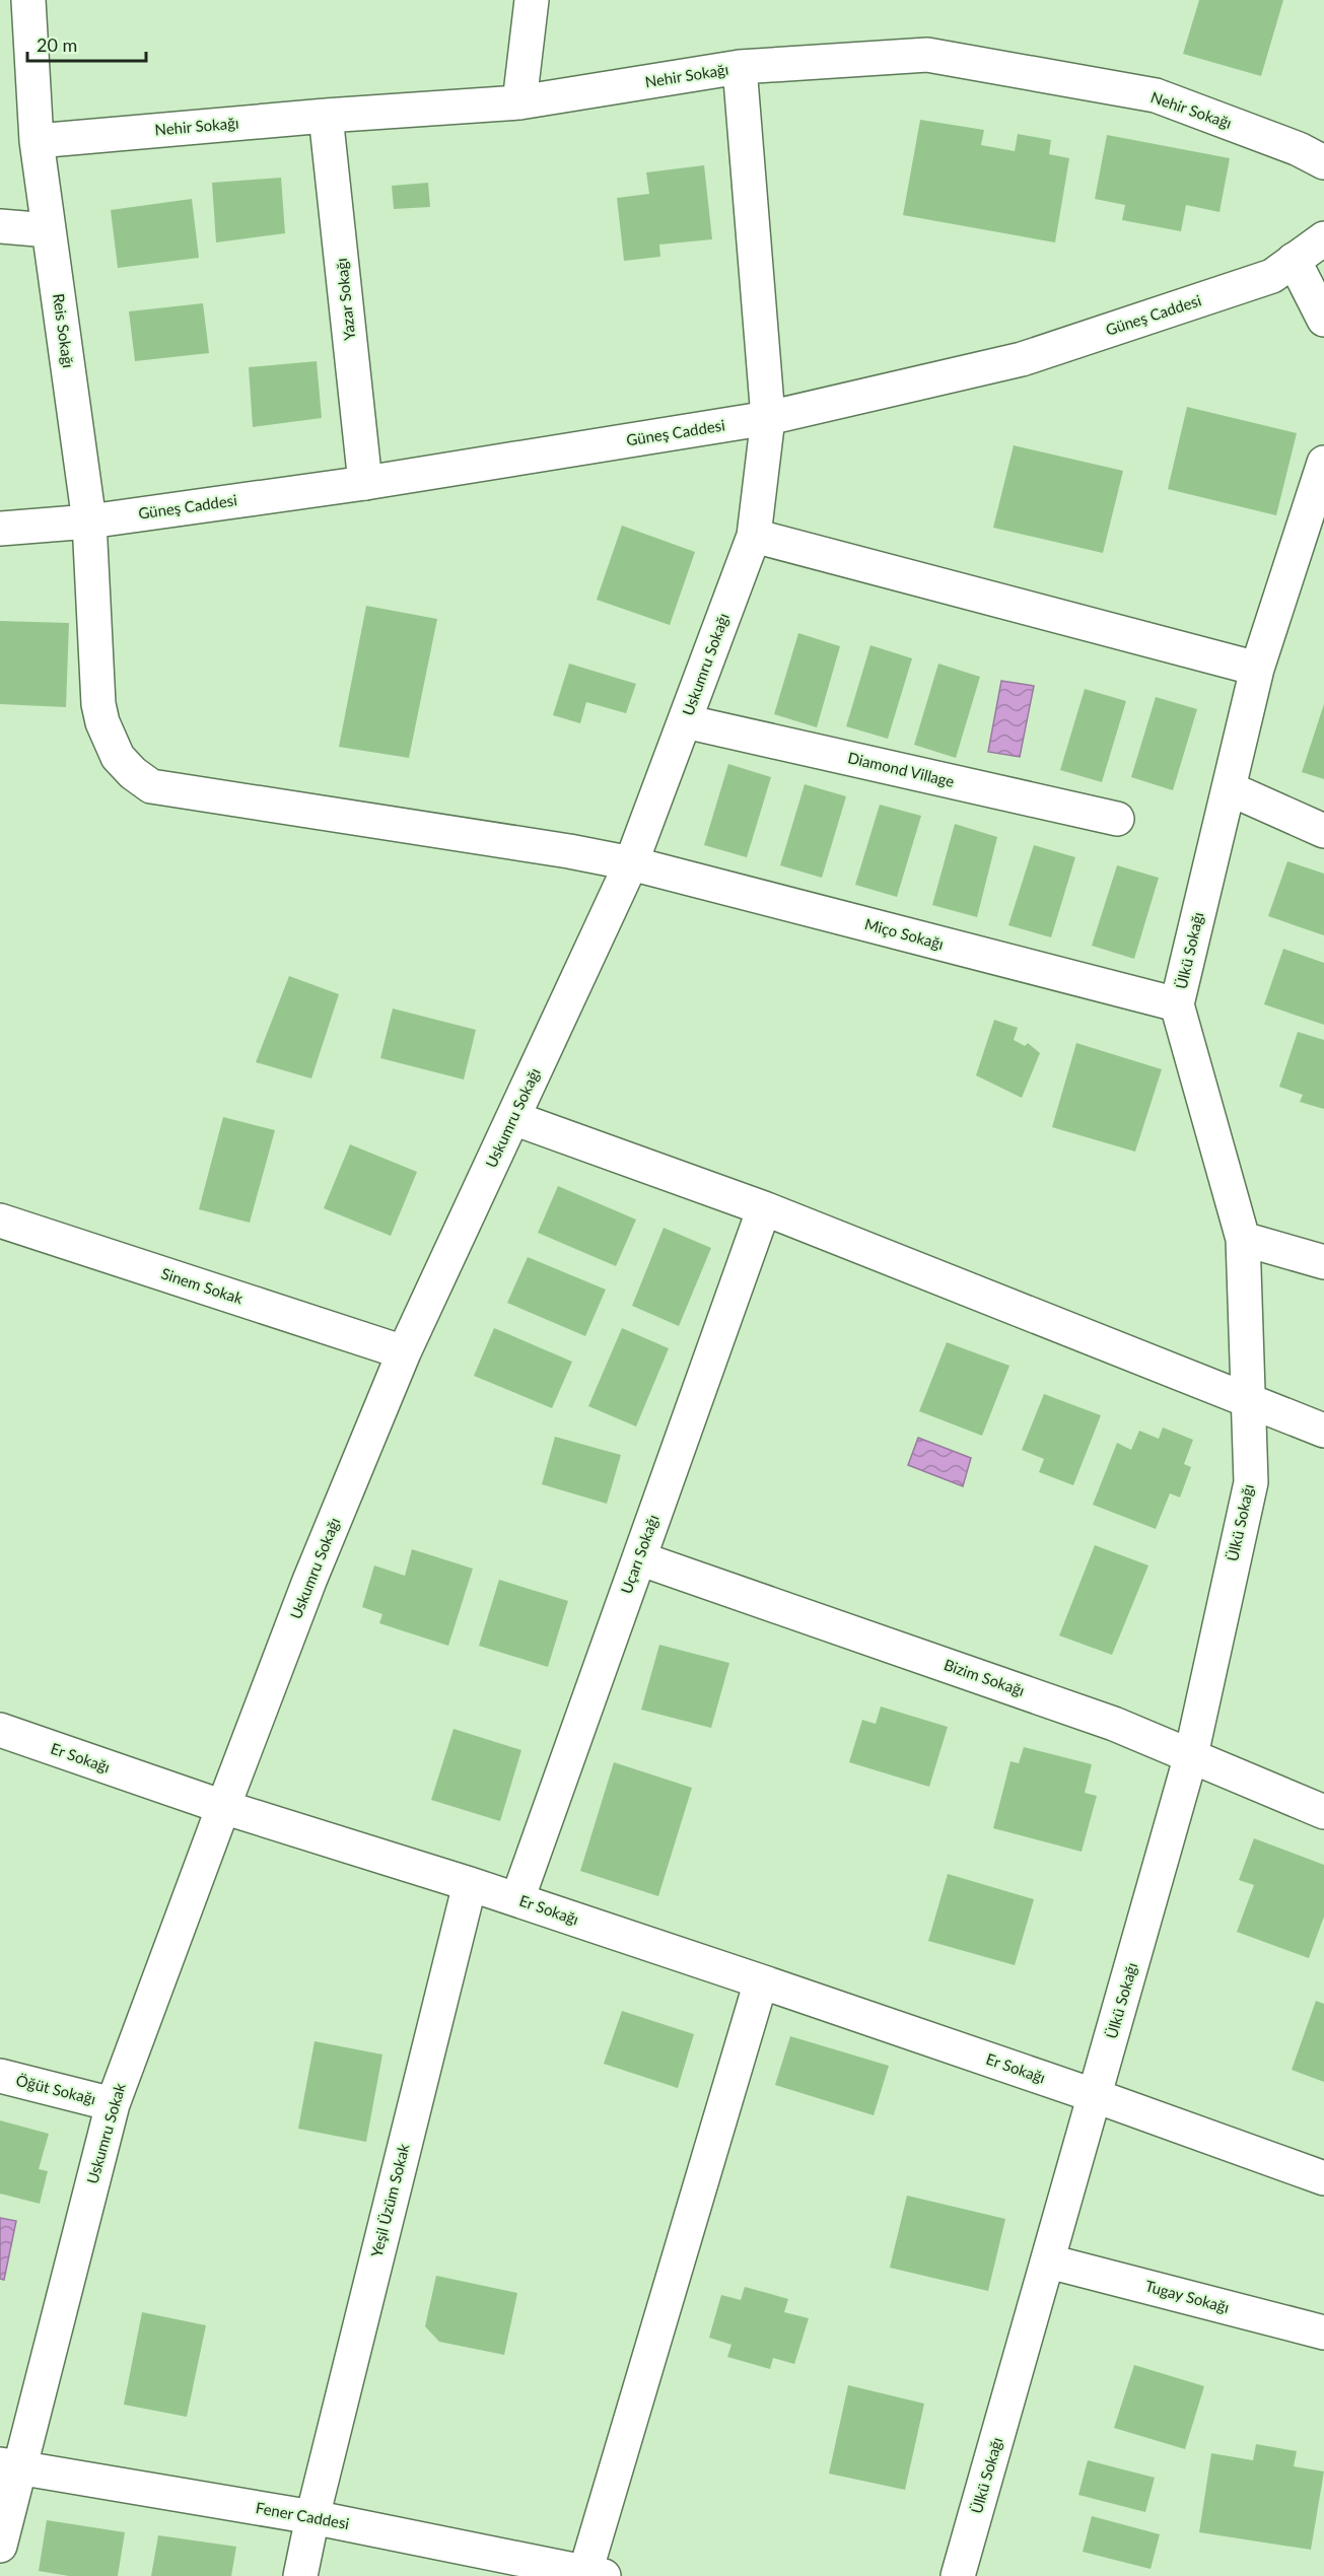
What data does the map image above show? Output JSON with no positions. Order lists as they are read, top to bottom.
{
  "streets": {
    "street": [
      "Nehir Sokağı",
      "Yazar Sokağı",
      "Güneş Caddesi",
      "Reis Sokağı",
      "Uskumru Sokağı",
      "Diamond Village",
      "Miço Sokağı",
      "Ülkü Sokağı",
      "Sinem Sokak",
      "Uçarı Sokağı",
      "Bizim Sokağı",
      "Er Sokağı",
      "Öğüt Sokağı",
      "Uskumru Sokak",
      "Yeşil Üzüm Sokak",
      "Tugay Sokağı",
      "Fener Caddesi"
    ]
  },
  "crossings": [
    ["Nehir Sokağı", "Yazar Sokağı"],
    ["Nehir Sokağı", "Reis Sokağı"],
    ["Nehir Sokağı", "Uskumru Sokağı"],
    ["Yazar Sokağı", "Güneş Caddesi"],
    ["Güneş Caddesi", "Reis Sokağı"],
    ["Güneş Caddesi", "Uskumru Sokağı"],
    ["Reis Sokağı", "Uskumru Sokağı"],
    ["Reis Sokağı", "Miço Sokağı"],
    ["Uskumru Sokağı", "Diamond Village"],
    ["Uskumru Sokağı", "Miço Sokağı"],
    ["Uskumru Sokağı", "Sinem Sokak"],
    ["Uskumru Sokağı", "Er Sokağı"],
    ["Uskumru Sokağı", "Uskumru Sokak"],
    ["Miço Sokağı", "Ülkü Sokağı"],
    ["Ülkü Sokağı", "Bizim Sokağı"],
    ["Ülkü Sokağı", "Er Sokağı"],
    ["Ülkü Sokağı", "Tugay Sokağı"],
    ["Uçarı Sokağı", "Bizim Sokağı"],
    ["Uçarı Sokağı", "Er Sokağı"],
    ["Er Sokağı", "Uskumru Sokak"],
    ["Er Sokağı", "Yeşil Üzüm Sokak"],
    ["Öğüt Sokağı", "Uskumru Sokak"],
    ["Uskumru Sokak", "Fener Caddesi"],
    ["Yeşil Üzüm Sokak", "Fener Caddesi"]
  ],
  "scale_bar": "20 m"
}
